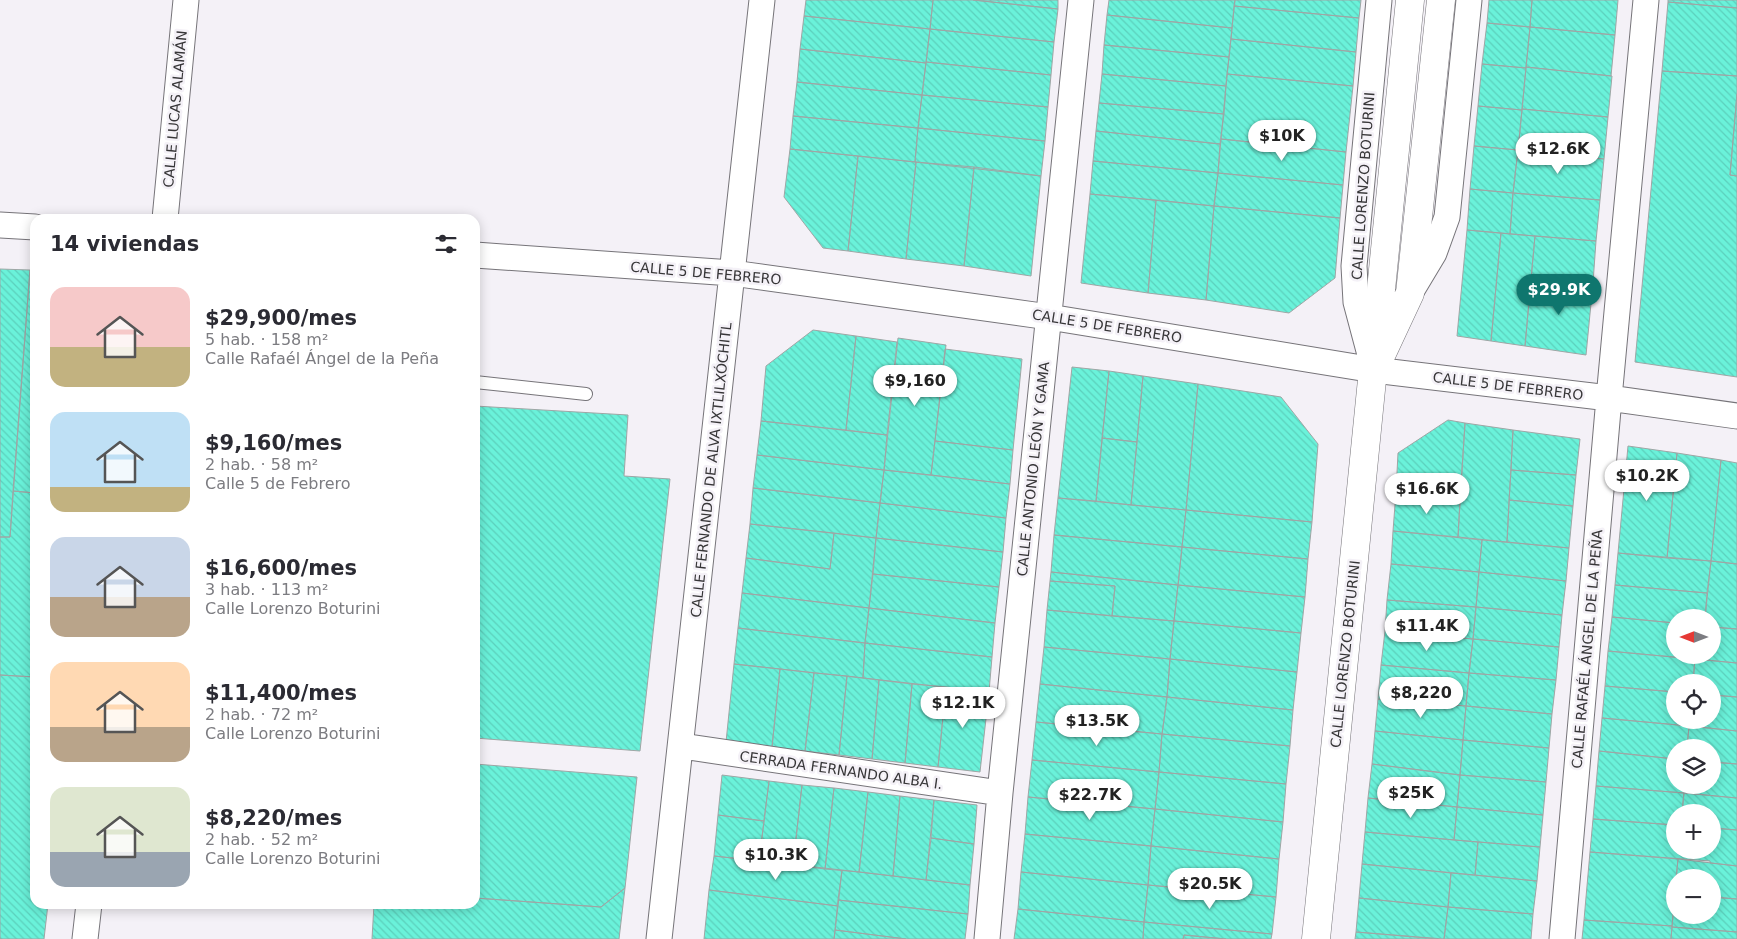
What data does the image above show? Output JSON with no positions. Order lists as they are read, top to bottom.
{
  "streets": {
    "main road": ["CALLE LORENZO BOTURINI"],
    "street": [
      "CALLE LUCAS ALAMÁN",
      "CALLE 5 DE FEBRERO",
      "CALLE ANTONIO LEÓN Y GAMA",
      "CALLE FERNANDO DE ALVA IXTLILXÓCHITL",
      "CALLE RAFAÉL ÁNGEL DE LA PEÑA",
      "CERRADA FERNANDO ALBA I."
    ]
  },
  "crossings": [
    ["CALLE LORENZO BOTURINI", "CALLE 5 DE FEBRERO"],
    ["CALLE 5 DE FEBRERO", "CALLE ANTONIO LEÓN Y GAMA"],
    ["CALLE 5 DE FEBRERO", "CALLE FERNANDO DE ALVA IXTLILXÓCHITL"],
    ["CALLE 5 DE FEBRERO", "CALLE RAFAÉL ÁNGEL DE LA PEÑA"],
    ["CALLE ANTONIO LEÓN Y GAMA", "CERRADA FERNANDO ALBA I."],
    ["CALLE FERNANDO DE ALVA IXTLILXÓCHITL", "CERRADA FERNANDO ALBA I."]
  ],
  "north": "left",
  "page": {
    "price": [
      "$10K",
      "$12.6K",
      "$29.9K",
      "$9,160",
      "$10.2K",
      "$16.6K",
      "$11.4K",
      "$8,220",
      "$12.1K",
      "$13.5K",
      "$25K",
      "$22.7K",
      "$10.3K",
      "$20.5K"
    ],
    "heading": "14 viviendas",
    "list": [
      {
        "name": "$29,900/mes",
        "note": "5 hab. · 158 m² · Calle Rafaél Ángel de la Peña"
      },
      {
        "name": "$9,160/mes",
        "note": "2 hab. · 58 m² · Calle 5 de Febrero"
      },
      {
        "name": "$16,600/mes",
        "note": "3 hab. · 113 m² · Calle Lorenzo Boturini"
      },
      {
        "name": "$11,400/mes",
        "note": "2 hab. · 72 m² · Calle Lorenzo Boturini"
      },
      {
        "name": "$8,220/mes",
        "note": "2 hab. · 52 m² · Calle Lorenzo Boturini"
      }
    ],
    "map_buttons": ["+", "−"]
  }
}
